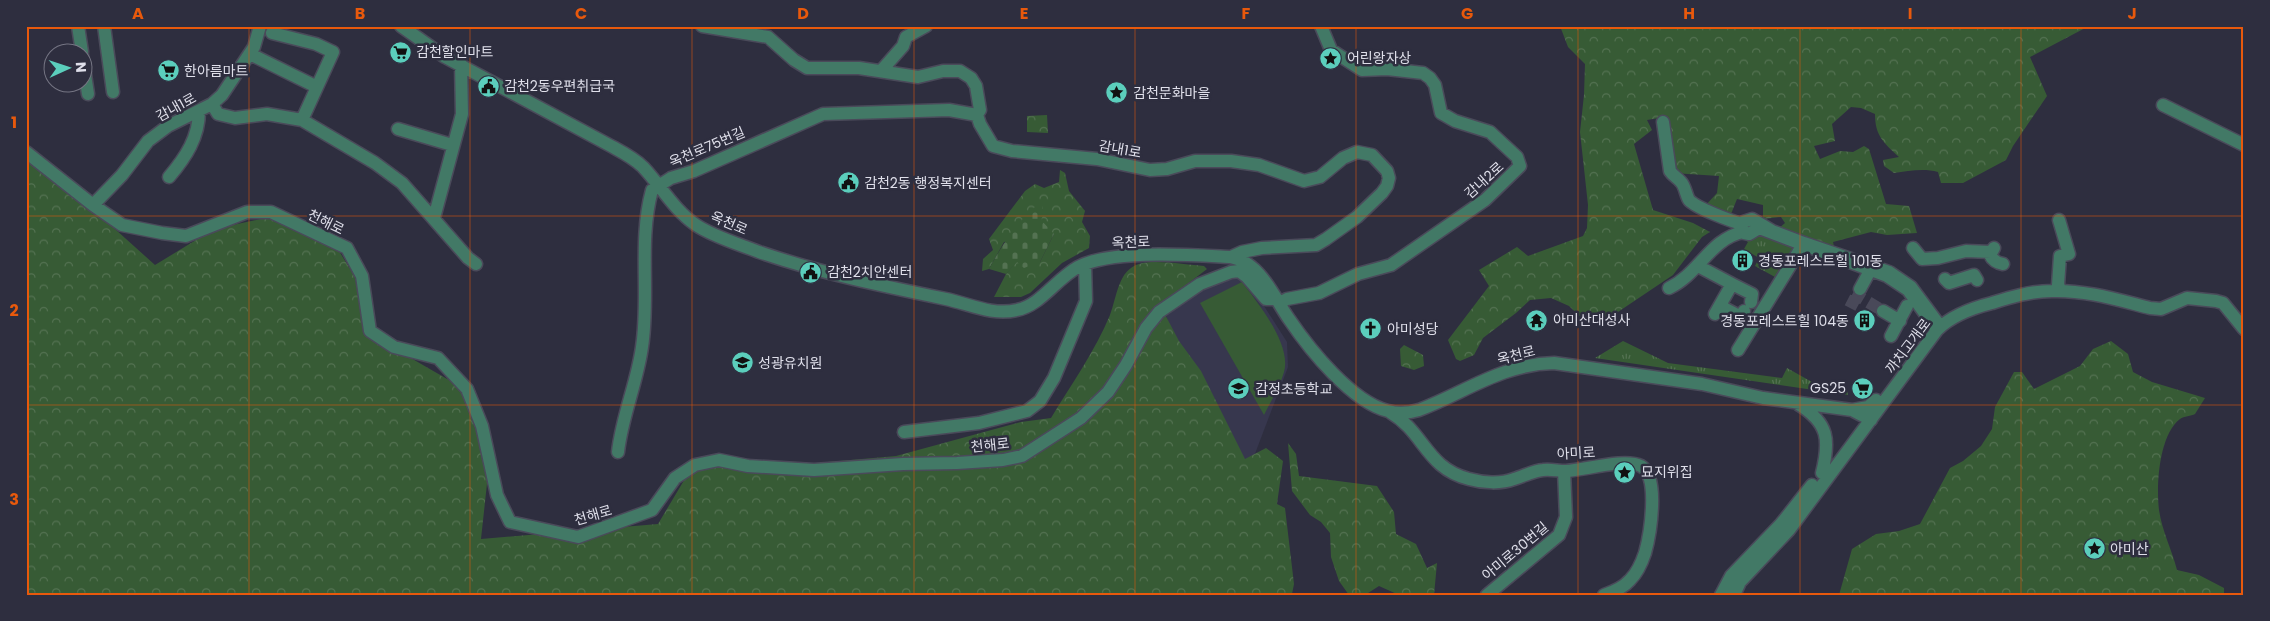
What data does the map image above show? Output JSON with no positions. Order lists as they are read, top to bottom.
{
  "streets": {
    "street": [
      "감내1로",
      "옥천로75번길",
      "감내2로",
      "천해로",
      "옥천로",
      "까치고개로",
      "아미로",
      "아미로30번길"
    ]
  },
  "crossings": [
    ["감내1로", "옥천로75번길"],
    ["감내1로", "천해로"],
    ["감내1로", "옥천로"],
    ["옥천로75번길", "옥천로"],
    ["감내2로", "천해로"],
    ["감내2로", "옥천로"],
    ["천해로", "옥천로"],
    ["옥천로", "까치고개로"],
    ["옥천로", "아미로"],
    ["아미로", "아미로30번길"]
  ],
  "places": {
    "supermarket": ["감천할인마트", "한아름마트", "GS25"],
    "place": [
      "어린왕자상",
      "감천문화마을",
      "묘지위집",
      "아미산"
    ],
    "public building": ["감천2동우편취급국", "감천2동 행정복지센터", "감천2치안센터"],
    "building": ["경동포레스트힐 101동", "경동포레스트힐 104동"],
    "temple": ["아미산대성사"],
    "church": ["아미성당"],
    "school or university": ["성광유치원", "감정초등학교"]
  },
  "north": "right",
  "grid": {
    "columns": [
      "A",
      "B",
      "C",
      "D",
      "E",
      "F",
      "G",
      "H",
      "I",
      "J"
    ],
    "rows": ["1", "2", "3"]
  }
}
